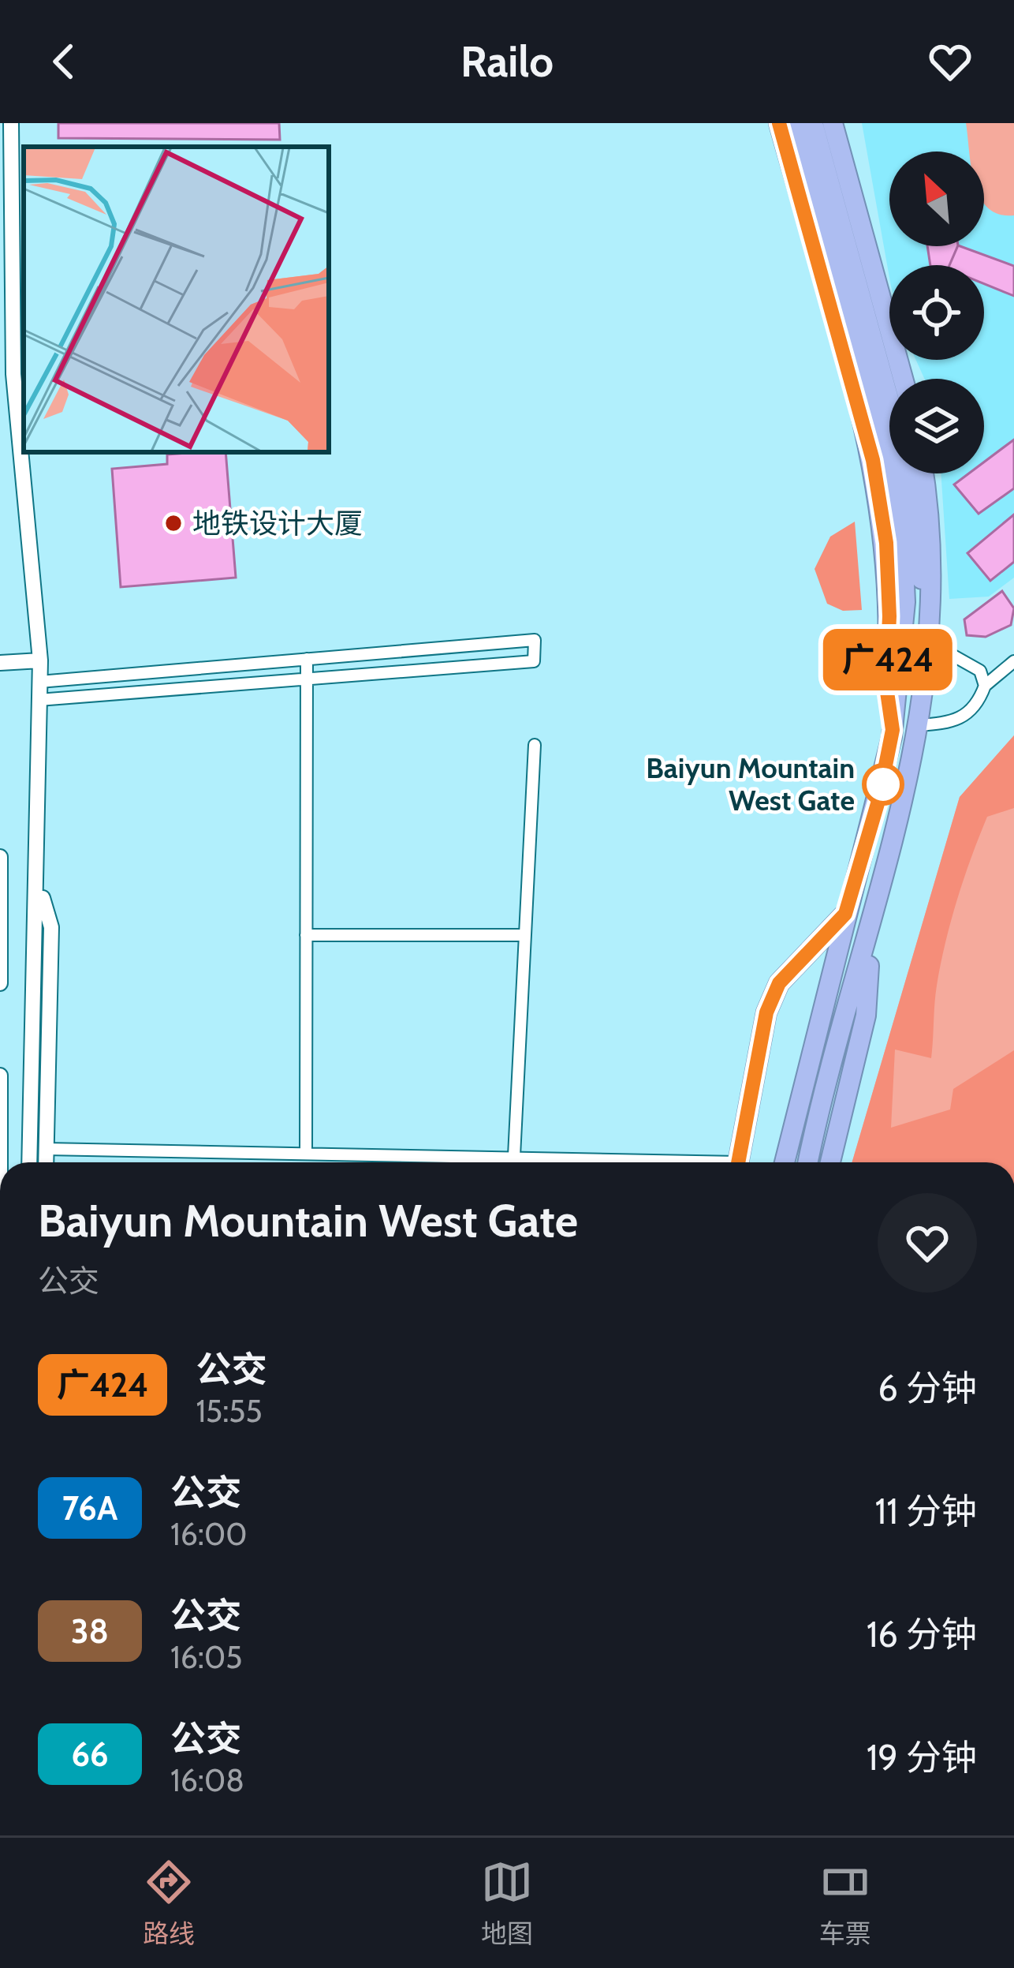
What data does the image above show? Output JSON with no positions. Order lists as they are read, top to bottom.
{
  "places": ["地铁设计大厦", "Baiyun Mountain West Gate"],
  "lines": ["bus line 广424"],
  "north": "top left",
  "page": {
    "header": "Railo",
    "on_map": "广424",
    "heading": ["Baiyun Mountain West Gate", "公交"],
    "list": [
      {
        "mark": "广424",
        "name": "公交",
        "note": "15:55",
        "value": "6 分钟"
      },
      {
        "mark": "76A",
        "name": "公交",
        "note": "16:00",
        "value": "11 分钟"
      },
      {
        "mark": "38",
        "name": "公交",
        "note": "16:05",
        "value": "16 分钟"
      },
      {
        "mark": "66",
        "name": "公交",
        "note": "16:08",
        "value": "19 分钟"
      }
    ],
    "tabs": ["路线", "地图", "车票"]
  }
}
